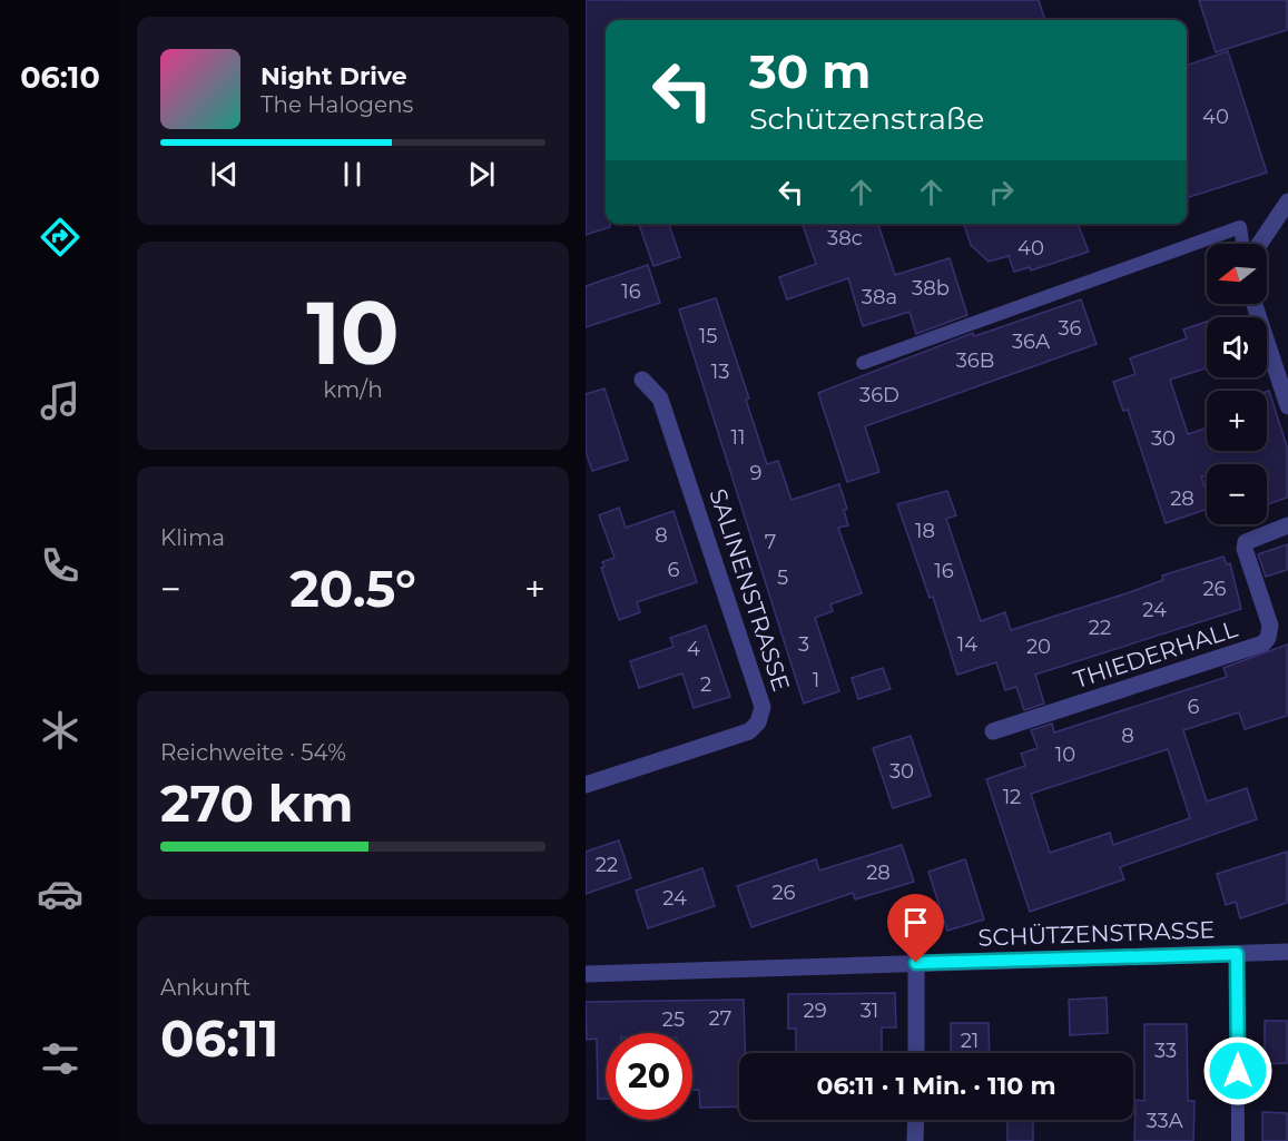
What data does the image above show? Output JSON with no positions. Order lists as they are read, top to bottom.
{
  "streets": {
    "street": ["SALINENSTRASSE", "THIEDERHALL", "SCHÜTZENSTRASSE"]
  },
  "house_numbers": [
    "40",
    "38c",
    "40",
    "38b",
    "16",
    "38a",
    "36",
    "15",
    "36A",
    "36B",
    "13",
    "36D",
    "11",
    "30",
    "9",
    "28",
    "18",
    "8",
    "7",
    "6",
    "16",
    "5",
    "26",
    "24",
    "22",
    "3",
    "14",
    "20",
    "4",
    "1",
    "2",
    "6",
    "8",
    "10",
    "30",
    "12",
    "22",
    "28",
    "26",
    "24",
    "29",
    "31",
    "27",
    "25",
    "21",
    "33",
    "33A"
  ],
  "north": "left",
  "page": {
    "tabs": "06:10",
    "turn": ["30 m", "Schützenstraße"],
    "song": ["Night Drive", "The Halogens"],
    "tile": [
      ["10", "km/h"],
      "Klima",
      ["Reichweite · 54%", "270 km"],
      ["Ankunft", "06:11"]
    ],
    "map_buttons": ["+", "−"],
    "heat": ["−", "20.5°", "+"],
    "limit": "20",
    "trip": "06:11 · 1 Min. · 110 m"
  }
}
